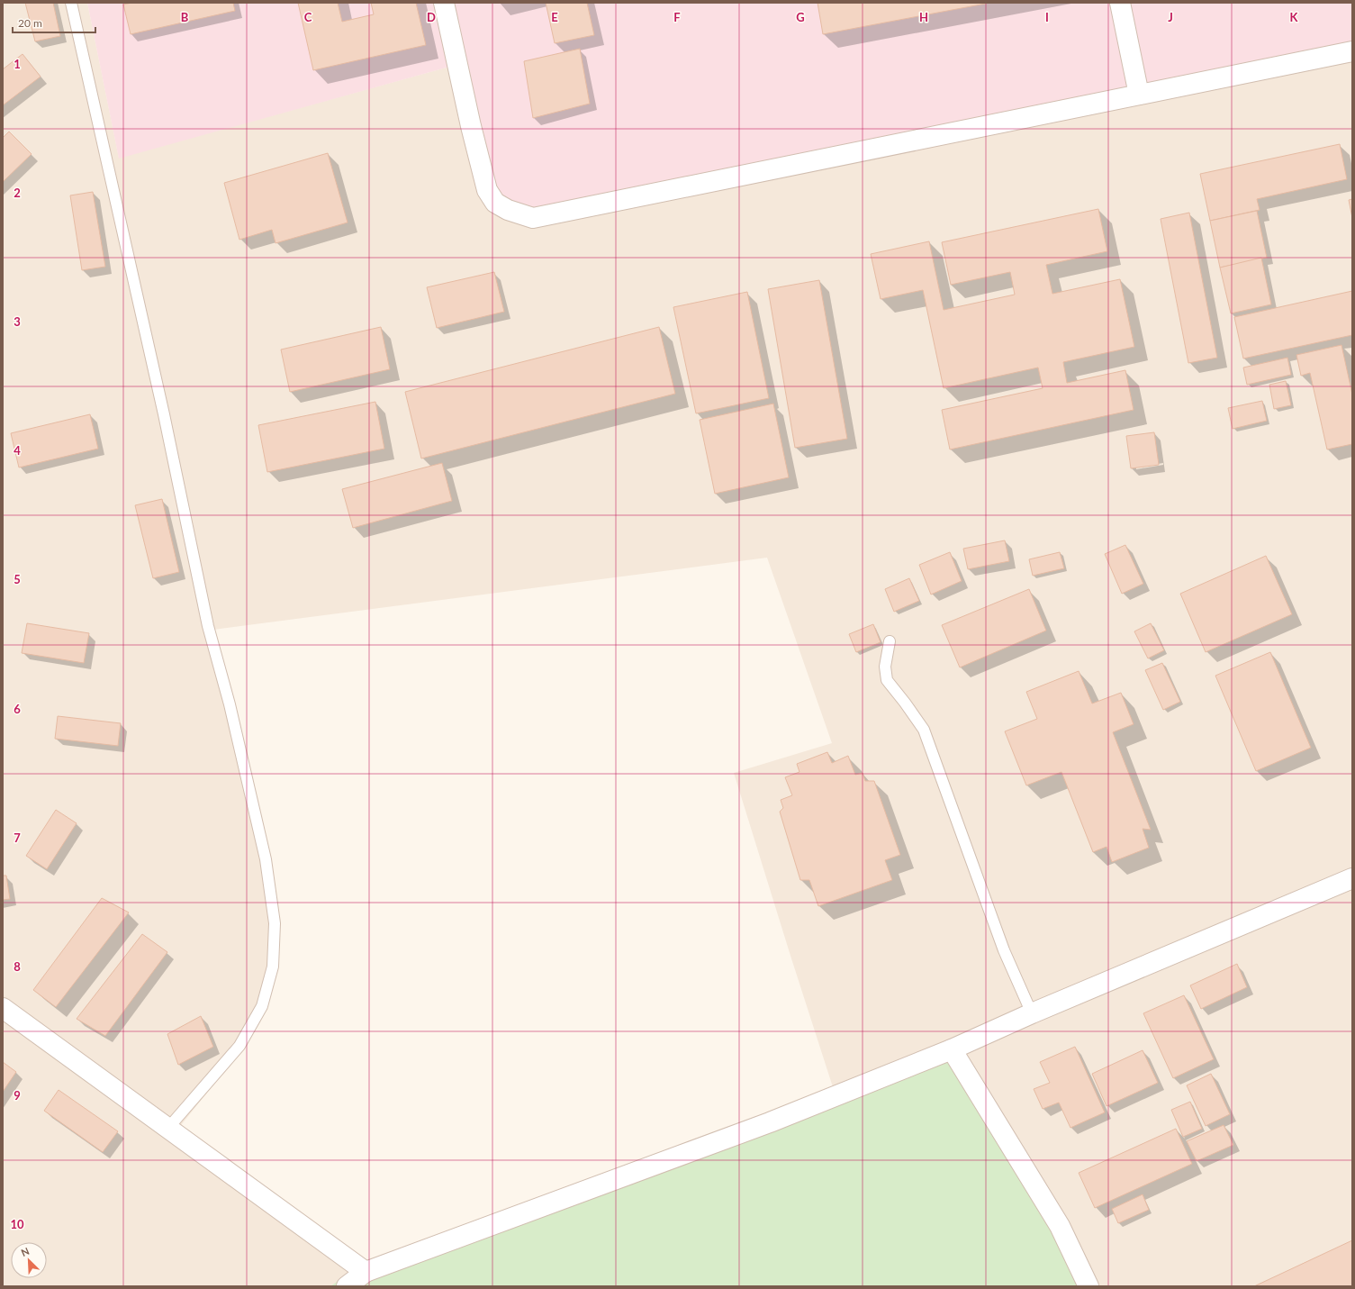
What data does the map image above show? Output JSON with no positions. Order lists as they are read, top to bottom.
{
  "scale_bar": "20 m",
  "north": "top left",
  "grid": {
    "columns": [
      "B",
      "C",
      "D",
      "E",
      "F",
      "G",
      "H",
      "I",
      "J",
      "K"
    ],
    "rows": [
      "1",
      "2",
      "3",
      "4",
      "5",
      "6",
      "7",
      "8",
      "9",
      "10"
    ]
  }
}
